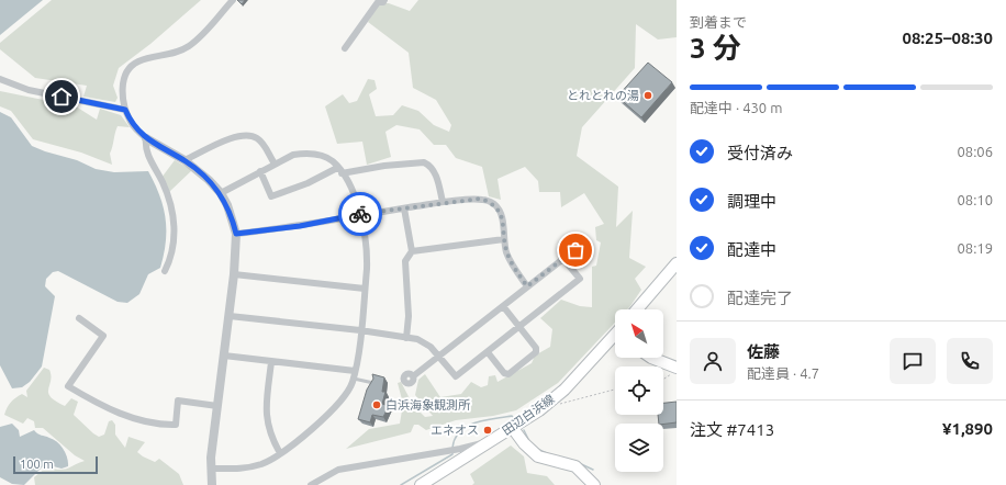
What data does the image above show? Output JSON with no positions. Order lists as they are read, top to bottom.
{
  "streets": {
    "main road": ["田辺白浜線"]
  },
  "places": ["とれとれの湯", "白浜海象観測所", "エネオス"],
  "scale_bar": "100 m",
  "north": "top left",
  "page": {
    "heading": ["3 分", "到着まで", "08:25–08:30"],
    "panel": [
      "佐藤",
      "配達員 · 4.7",
      "注文 #7413",
      "¥1,890"
    ],
    "bar": "配達中 · 430 m",
    "list": [
      ["受付済み", "08:06"],
      ["調理中", "08:10"],
      ["配達中", "08:19"],
      "配達完了"
    ],
    "scale": "100 m"
  }
}
